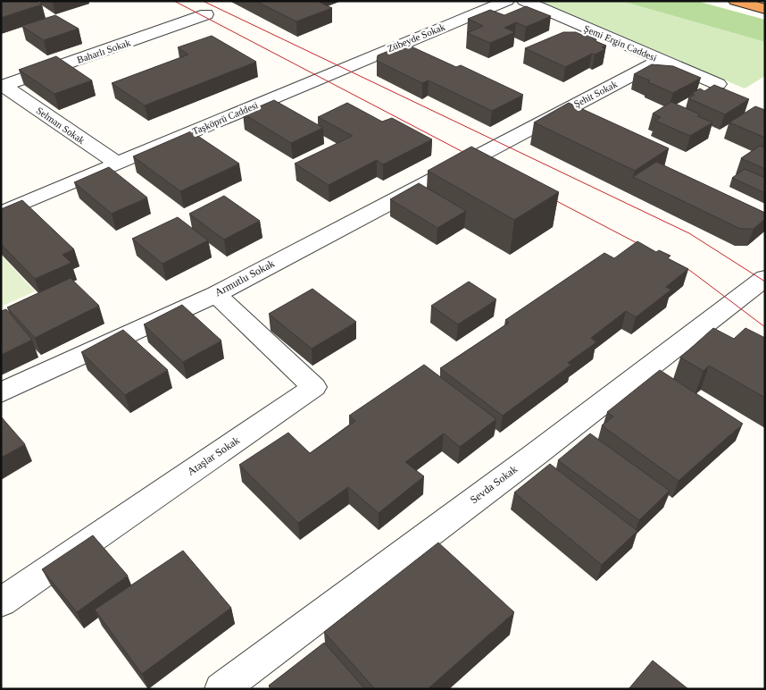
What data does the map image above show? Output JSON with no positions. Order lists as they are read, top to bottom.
{
  "streets": {
    "street": [
      "Zübeyde Sokak",
      "Şemi Ergin Caddesi",
      "Baharlı Sokak",
      "Şehit Sokak",
      "Taşköprü Caddesi",
      "Selman Sokak",
      "Armutlu Sokak",
      "Ataşlar Sokak",
      "Sevda Sokak"
    ]
  },
  "crossings": [
    ["Zübeyde Sokak", "Taşköprü Caddesi"],
    ["Şemi Ergin Caddesi", "Şehit Sokak"],
    ["Baharlı Sokak", "Selman Sokak"],
    ["Şehit Sokak", "Armutlu Sokak"],
    ["Taşköprü Caddesi", "Selman Sokak"],
    ["Armutlu Sokak", "Ataşlar Sokak"]
  ]
}
